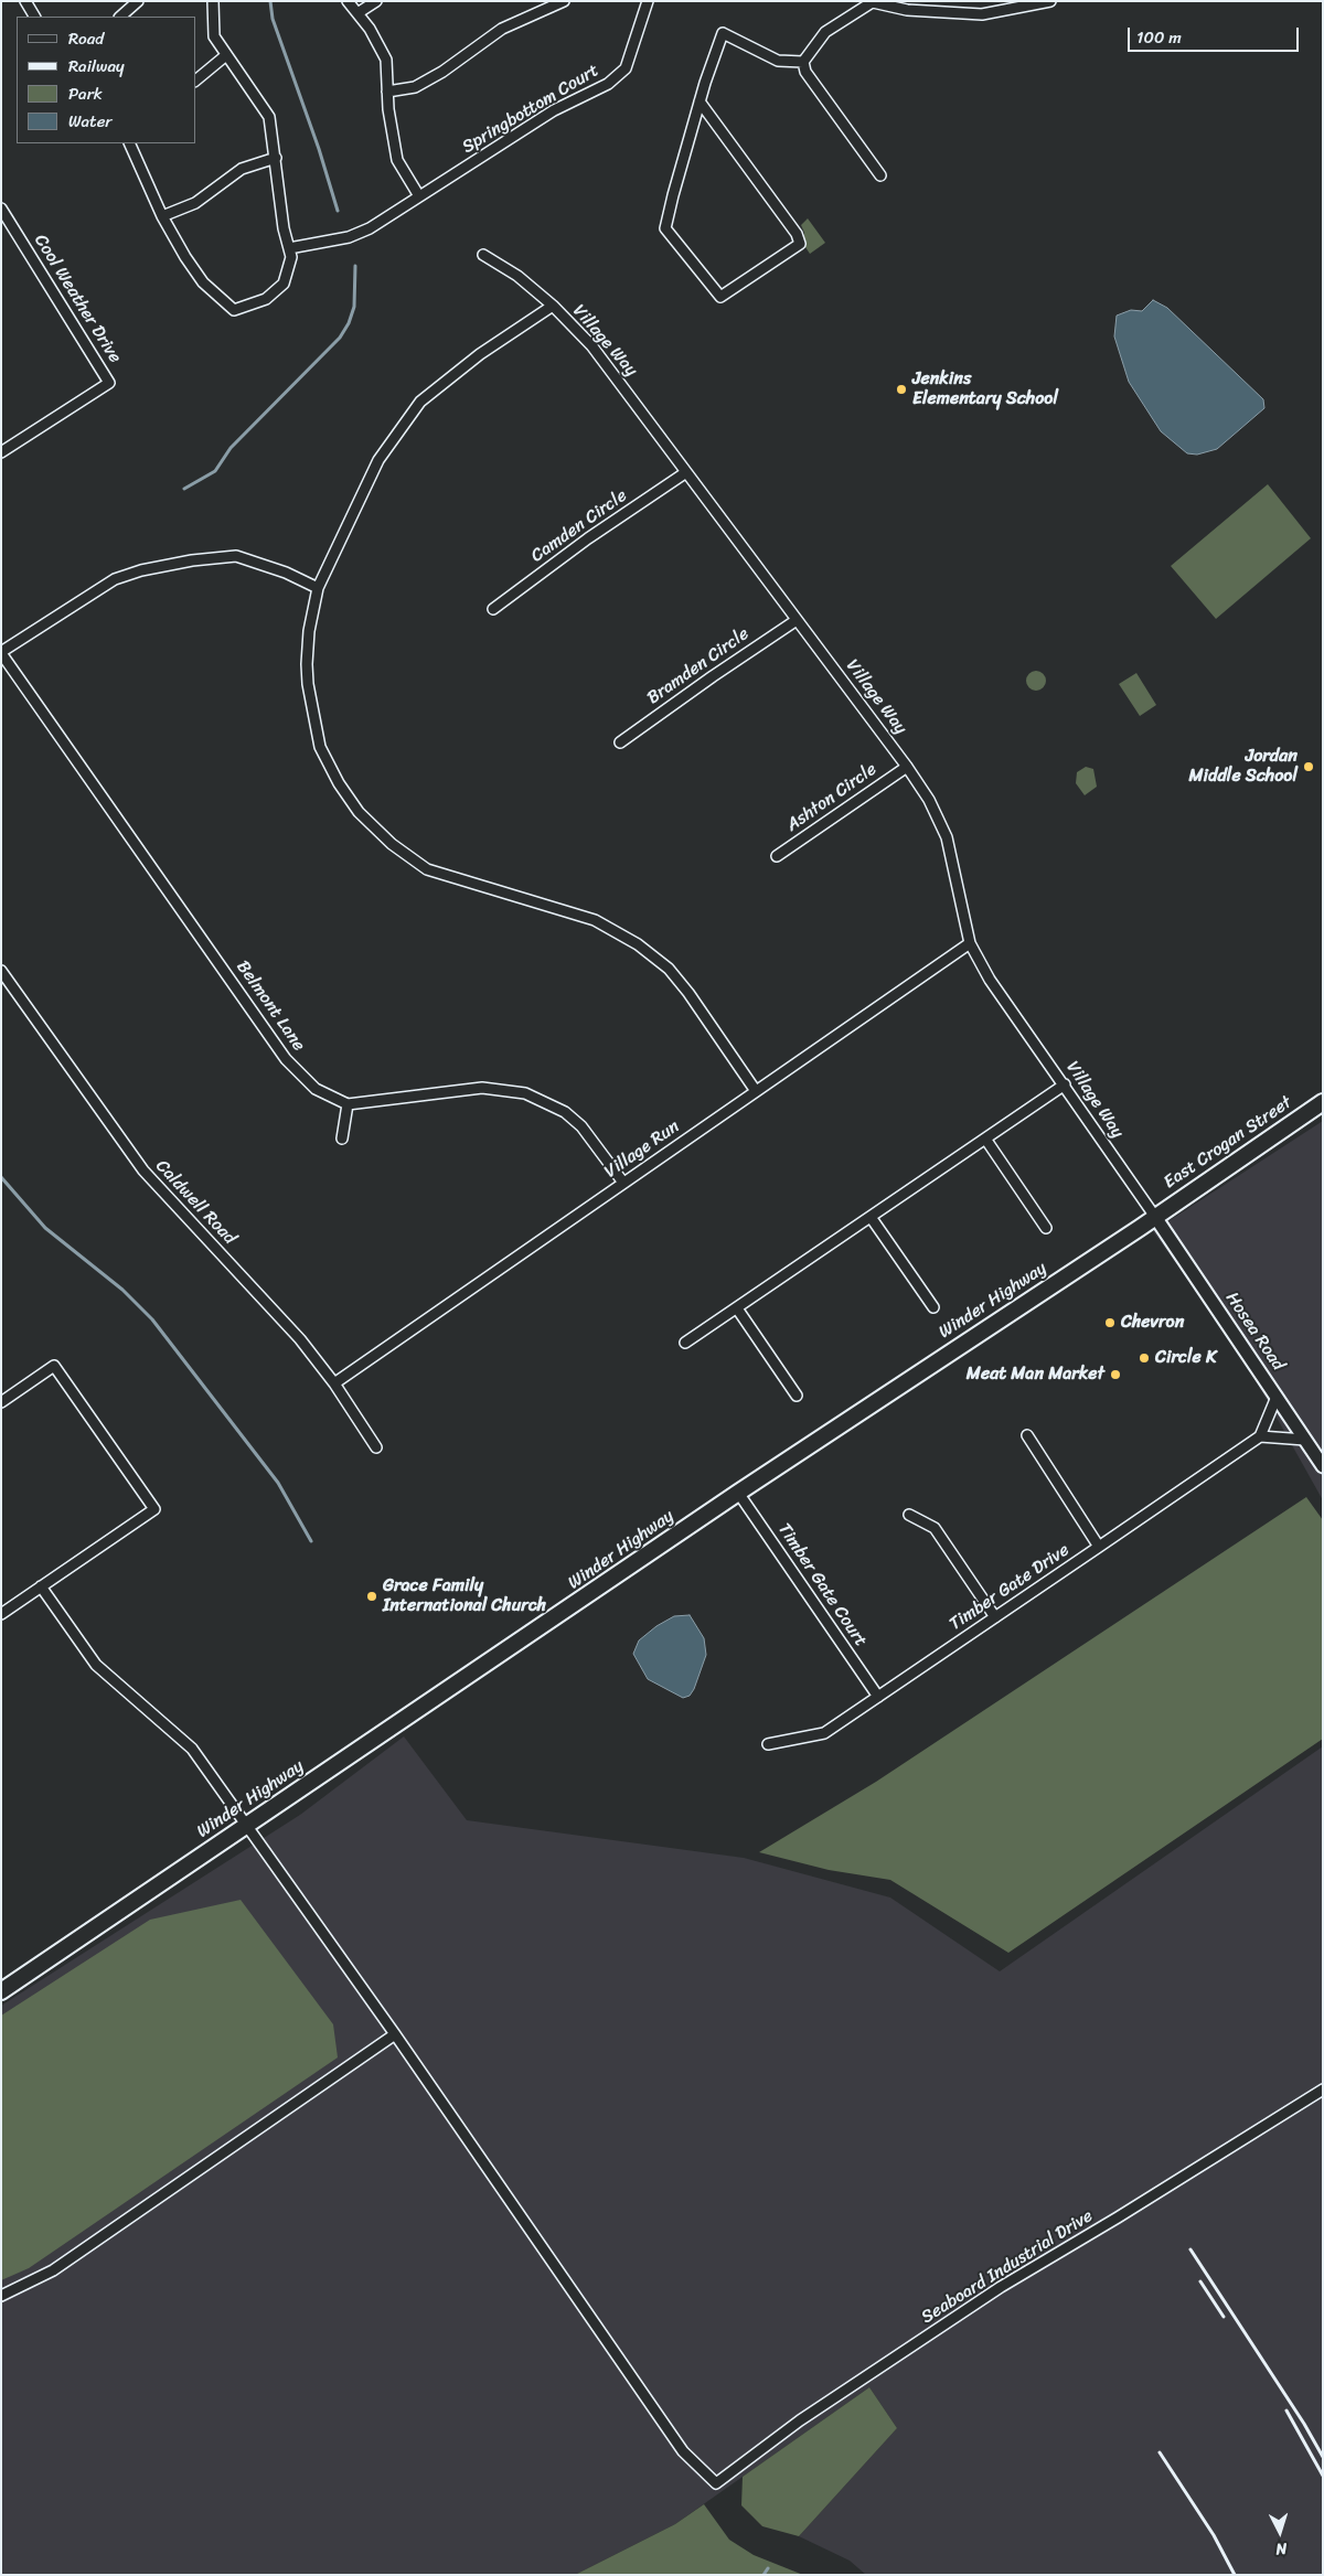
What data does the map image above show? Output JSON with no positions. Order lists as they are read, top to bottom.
{
  "streets": {
    "main road": ["East Crogan Street", "Winder Highway"],
    "street": [
      "Springbottom Court",
      "Cool Weather Drive",
      "Village Way",
      "Camden Circle",
      "Bramden Circle",
      "Ashton Circle",
      "Belmont Lane",
      "Village Run",
      "Caldwell Road",
      "Hosea Road",
      "Timber Gate Court",
      "Timber Gate Drive",
      "Seaboard Industrial Drive"
    ]
  },
  "crossings": [
    ["Village Way", "Camden Circle"],
    ["Village Way", "Bramden Circle"],
    ["Village Way", "Ashton Circle"],
    ["Village Way", "East Crogan Street"],
    ["Village Way", "Village Run"],
    ["Village Way", "Winder Highway"],
    ["Village Way", "Hosea Road"],
    ["East Crogan Street", "Winder Highway"],
    ["East Crogan Street", "Hosea Road"],
    ["Village Run", "Caldwell Road"],
    ["Winder Highway", "Hosea Road"],
    ["Winder Highway", "Timber Gate Court"],
    ["Timber Gate Court", "Timber Gate Drive"]
  ],
  "places": [
    "Jenkins Elementary School",
    "Jordan Middle School",
    "Chevron",
    "Circle K",
    "Meat Man Market",
    "Grace Family International Church"
  ],
  "legend": [
    "Road",
    "Railway",
    "Park",
    "Water"
  ],
  "scale_bar": "100 m",
  "north": "bottom"
}
